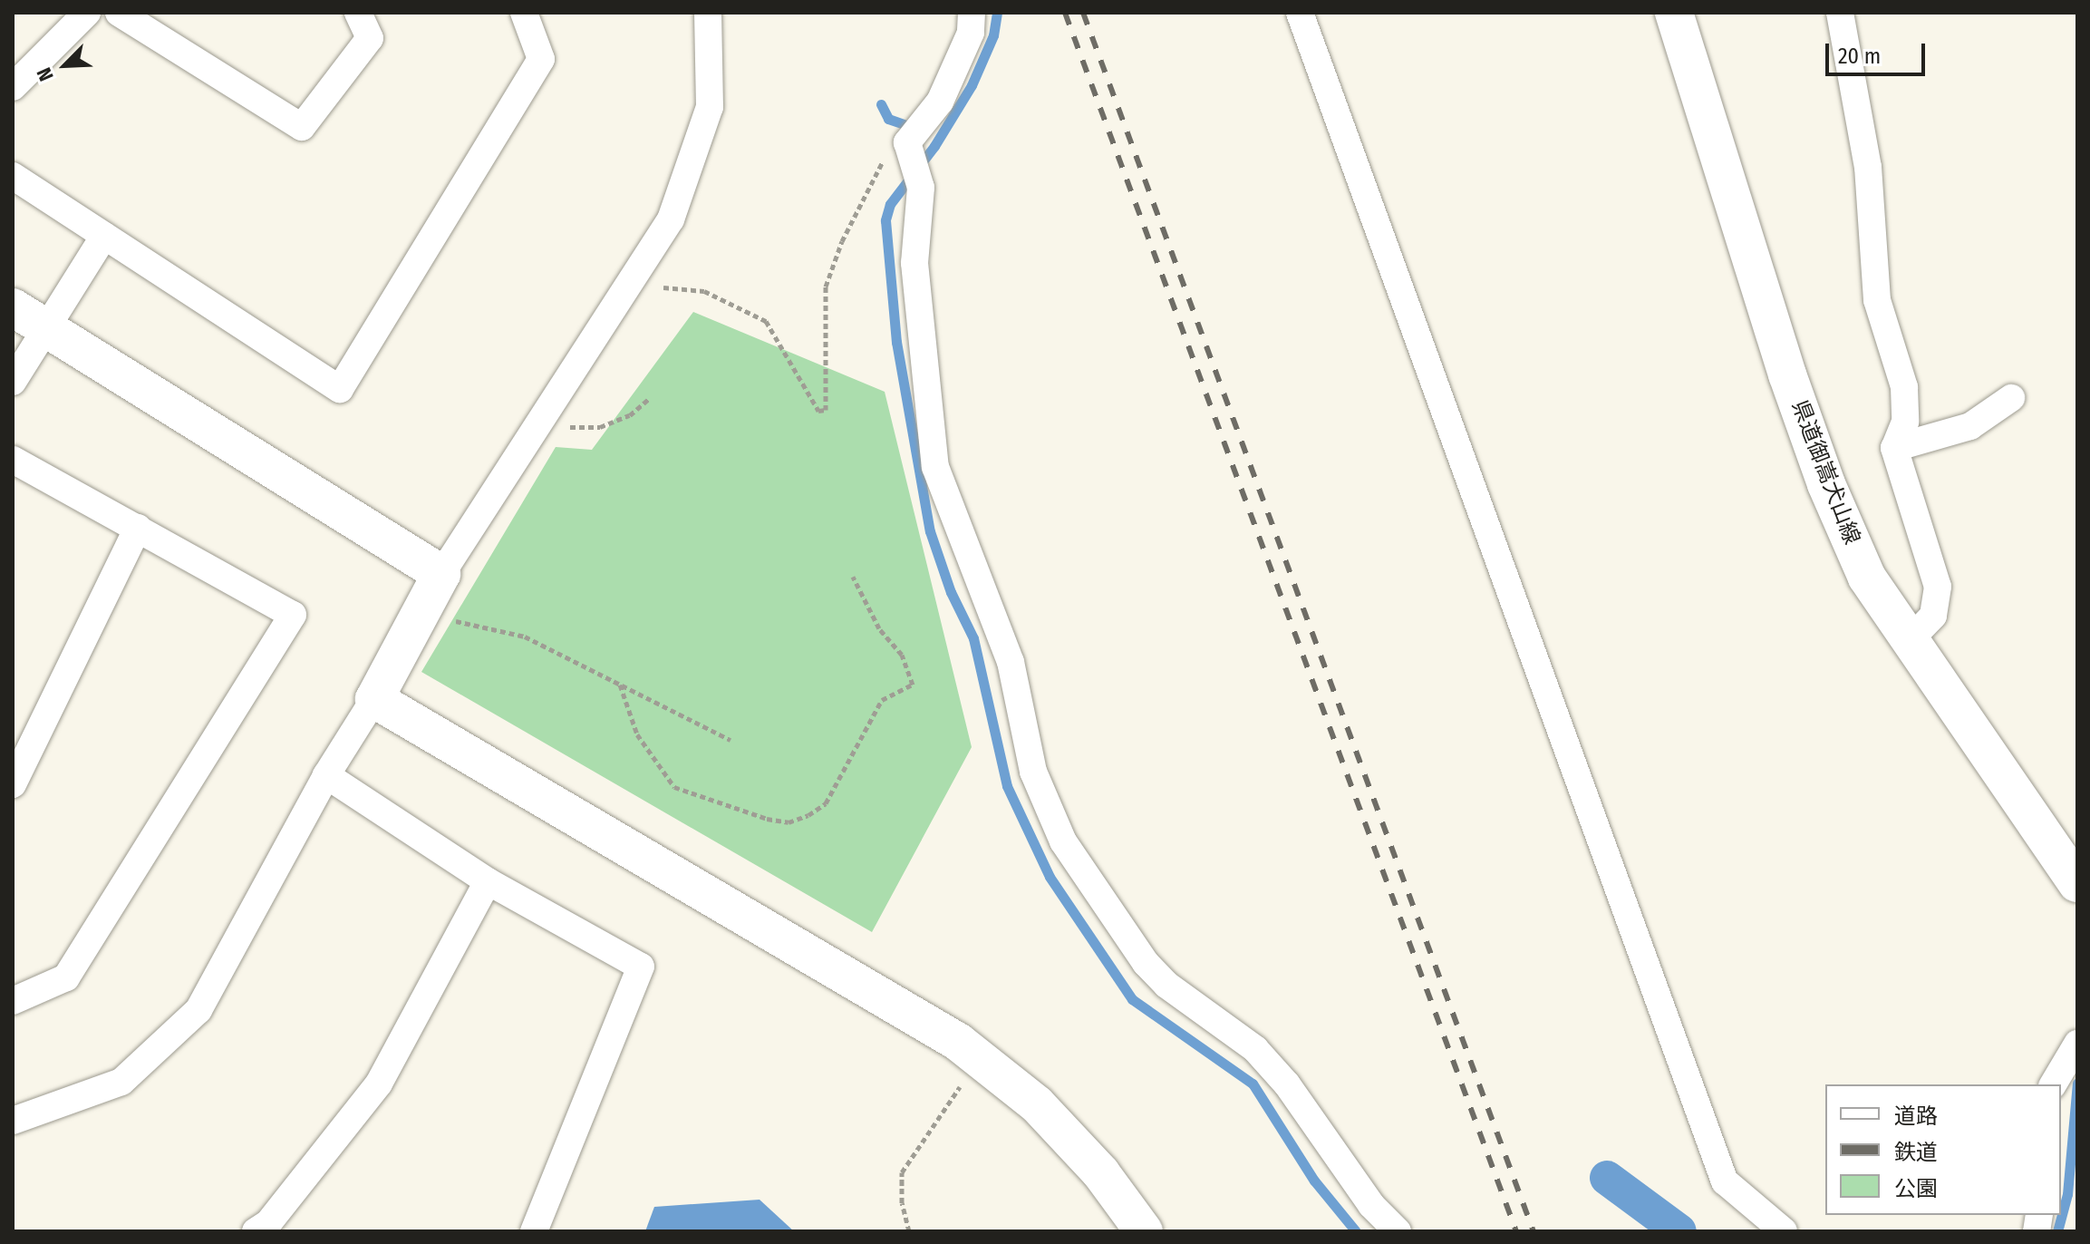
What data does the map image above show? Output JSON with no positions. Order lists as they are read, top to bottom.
{
  "streets": {
    "street": ["県道御嵩犬山線"]
  },
  "legend": ["道路", "鉄道", "公園"],
  "scale_bar": "20 m",
  "north": "bottom left"
}
